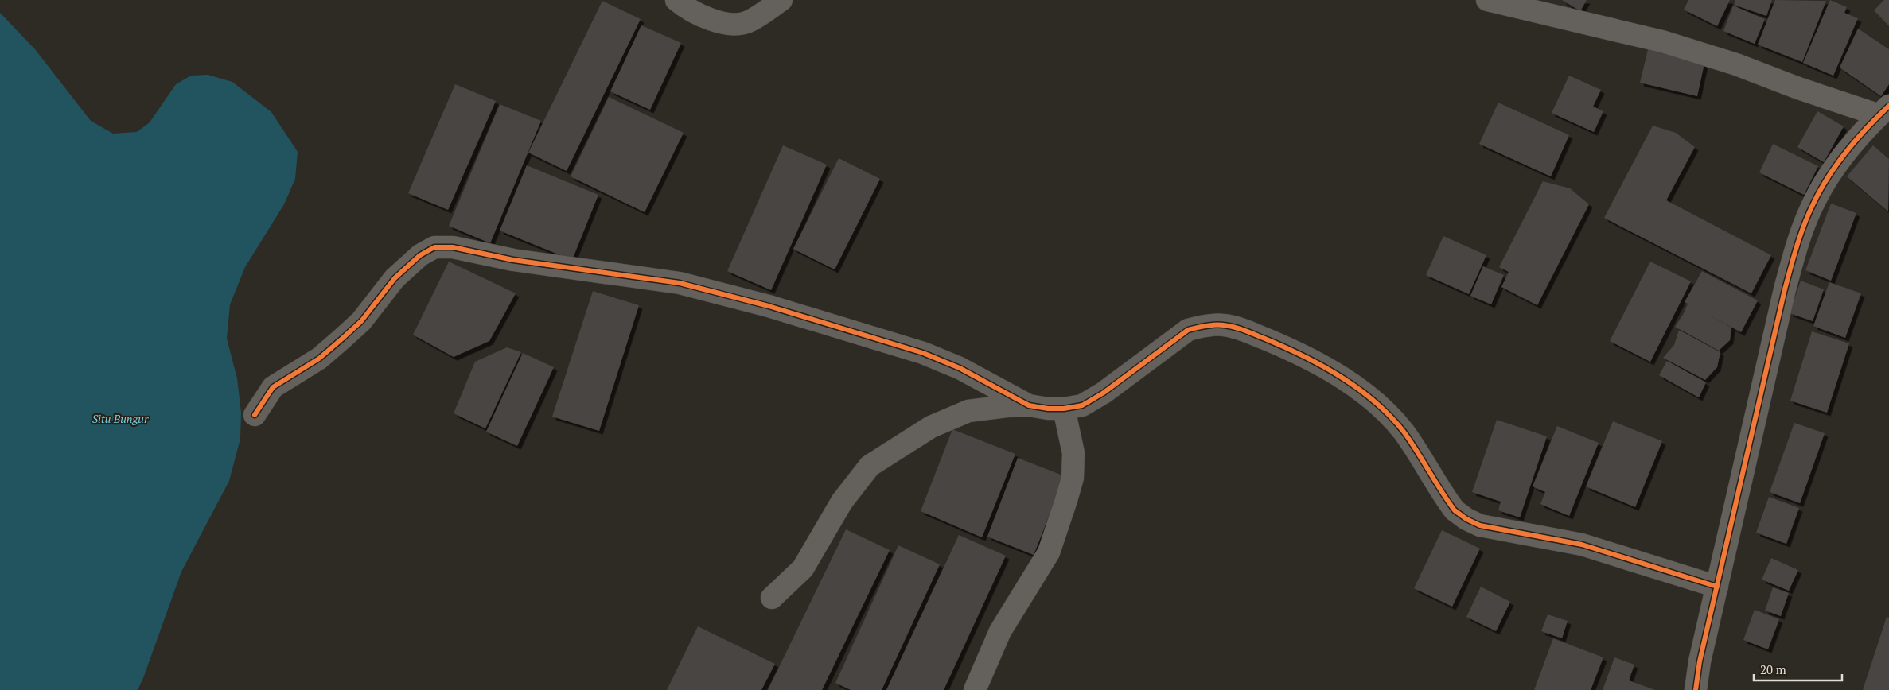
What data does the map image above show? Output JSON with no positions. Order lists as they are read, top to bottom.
{
  "water": ["Situ Bungur"],
  "scale_bar": "20 m"
}
